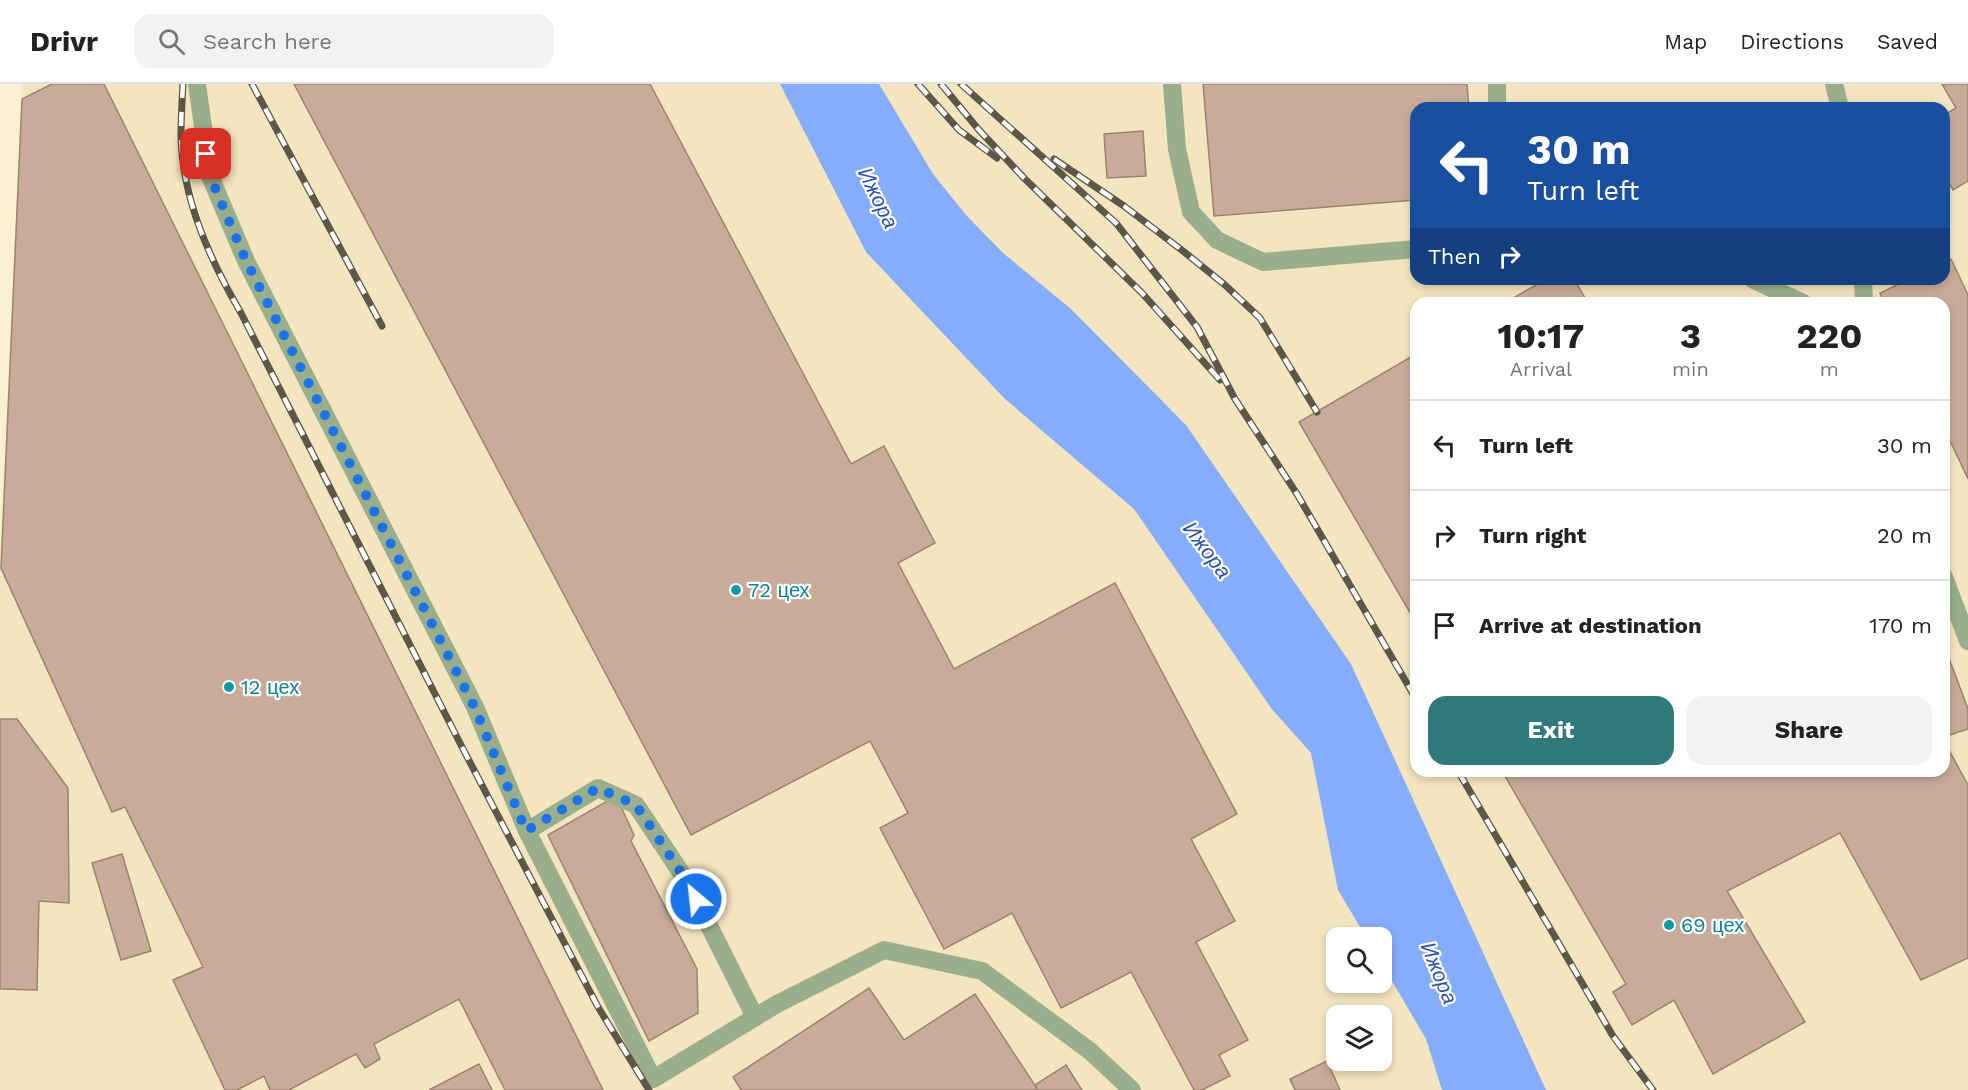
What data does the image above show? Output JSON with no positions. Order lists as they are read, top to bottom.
{
  "water": ["Ижора"],
  "places": ["72 цех", "12 цех", "69 цех"],
  "page": {
    "header": "Drivr",
    "search": "Search here",
    "nav": ["Map", "Directions", "Saved"],
    "turn": ["30 m", "Turn left"],
    "then": "Then",
    "eta": [
      "10:17",
      "Arrival",
      "3",
      "min",
      "220",
      "m"
    ],
    "list": [
      {
        "name": "Turn left",
        "value": "30 m"
      },
      {
        "name": "Turn right",
        "value": "20 m"
      },
      {
        "name": "Arrive at destination",
        "value": "170 m"
      }
    ],
    "buttons": ["Exit", "Share"]
  }
}
